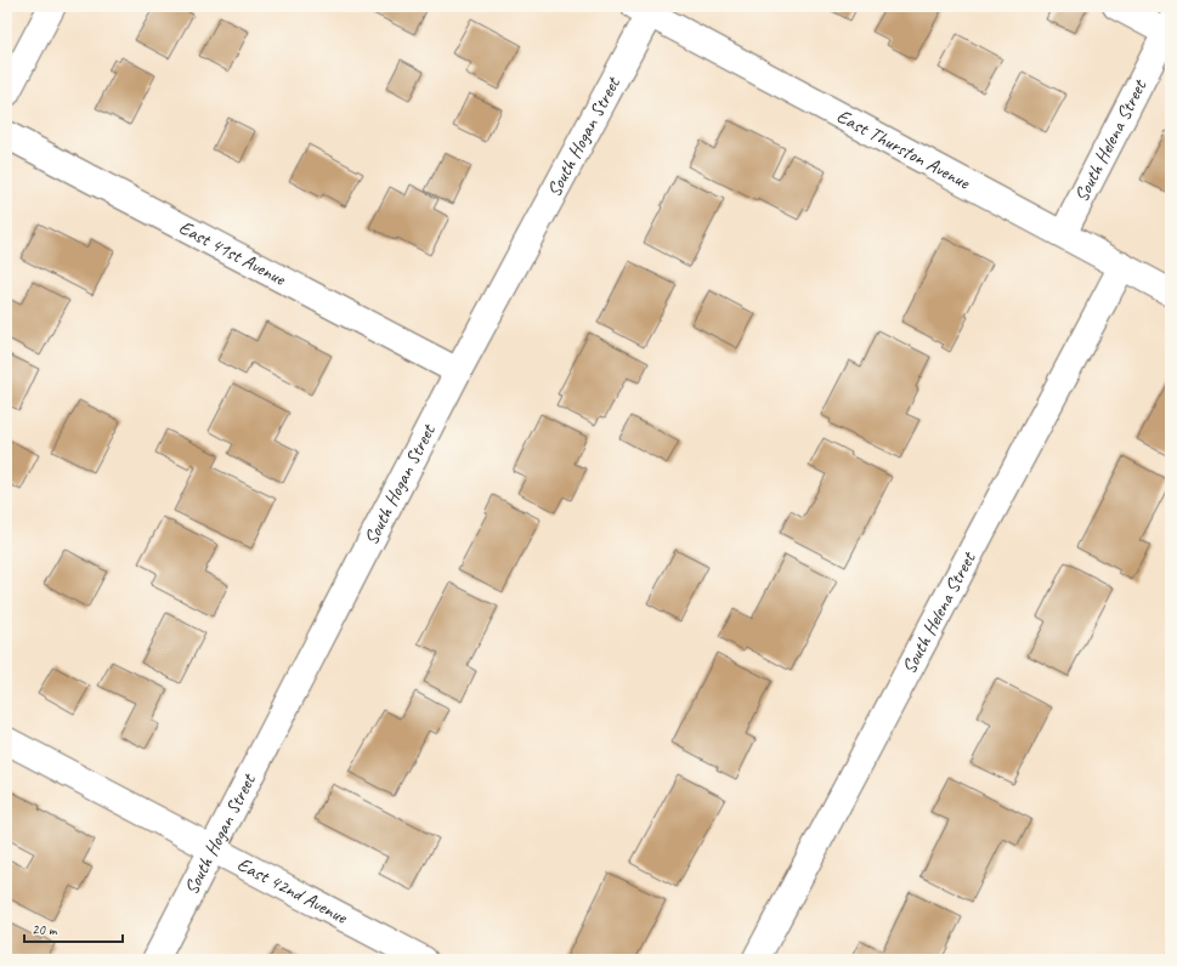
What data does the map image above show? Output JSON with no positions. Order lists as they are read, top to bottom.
{
  "streets": {
    "street": [
      "South Hogan Street",
      "South Helena Street",
      "East Thurston Avenue",
      "East 41st Avenue",
      "East 42nd Avenue"
    ]
  },
  "crossings": [
    ["South Hogan Street", "East Thurston Avenue"],
    ["South Hogan Street", "East 41st Avenue"],
    ["South Hogan Street", "East 42nd Avenue"],
    ["South Helena Street", "East Thurston Avenue"]
  ],
  "scale_bar": "20 m"
}
